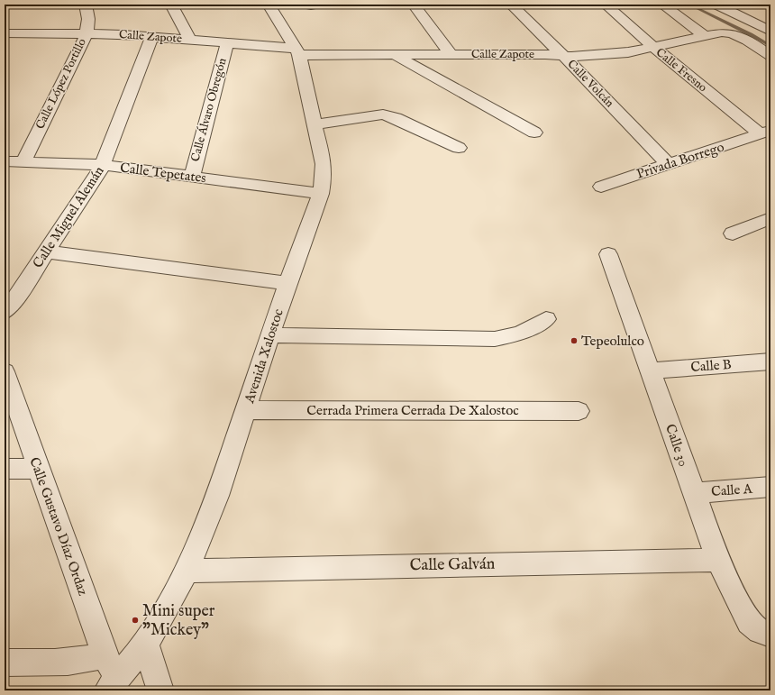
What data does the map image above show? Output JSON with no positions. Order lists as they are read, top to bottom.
{
  "streets": {
    "street": [
      "Calle Zapote",
      "Calle Fresno",
      "Calle López Portillo",
      "Calle Volcán",
      "Calle Álvaro Obregón",
      "Privada Borrego",
      "Calle Tepetates",
      "Calle Miguel Alemán",
      "Avenida Xalostoc",
      "Calle B",
      "Cerrada Primera Cerrada De Xalostoc",
      "Calle 30",
      "Calle A",
      "Calle Gustavo Díaz Ordaz",
      "Calle Galván"
    ]
  },
  "crossings": [
    ["Calle Zapote", "Calle Fresno"],
    ["Calle Zapote", "Calle López Portillo"],
    ["Calle Zapote", "Calle Volcán"],
    ["Calle Zapote", "Calle Álvaro Obregón"],
    ["Calle Zapote", "Calle Miguel Alemán"],
    ["Calle Zapote", "Avenida Xalostoc"],
    ["Calle Fresno", "Privada Borrego"],
    ["Calle López Portillo", "Calle Tepetates"],
    ["Calle Volcán", "Privada Borrego"],
    ["Calle Álvaro Obregón", "Calle Tepetates"],
    ["Calle Tepetates", "Calle Miguel Alemán"],
    ["Calle Tepetates", "Avenida Xalostoc"],
    ["Avenida Xalostoc", "Cerrada Primera Cerrada De Xalostoc"],
    ["Avenida Xalostoc", "Calle Gustavo Díaz Ordaz"],
    ["Avenida Xalostoc", "Calle Galván"],
    ["Calle B", "Calle 30"],
    ["Calle 30", "Calle A"],
    ["Calle 30", "Calle Galván"]
  ],
  "places": ["Tepeolulco", "Mini super \"Mickey\""]
}
